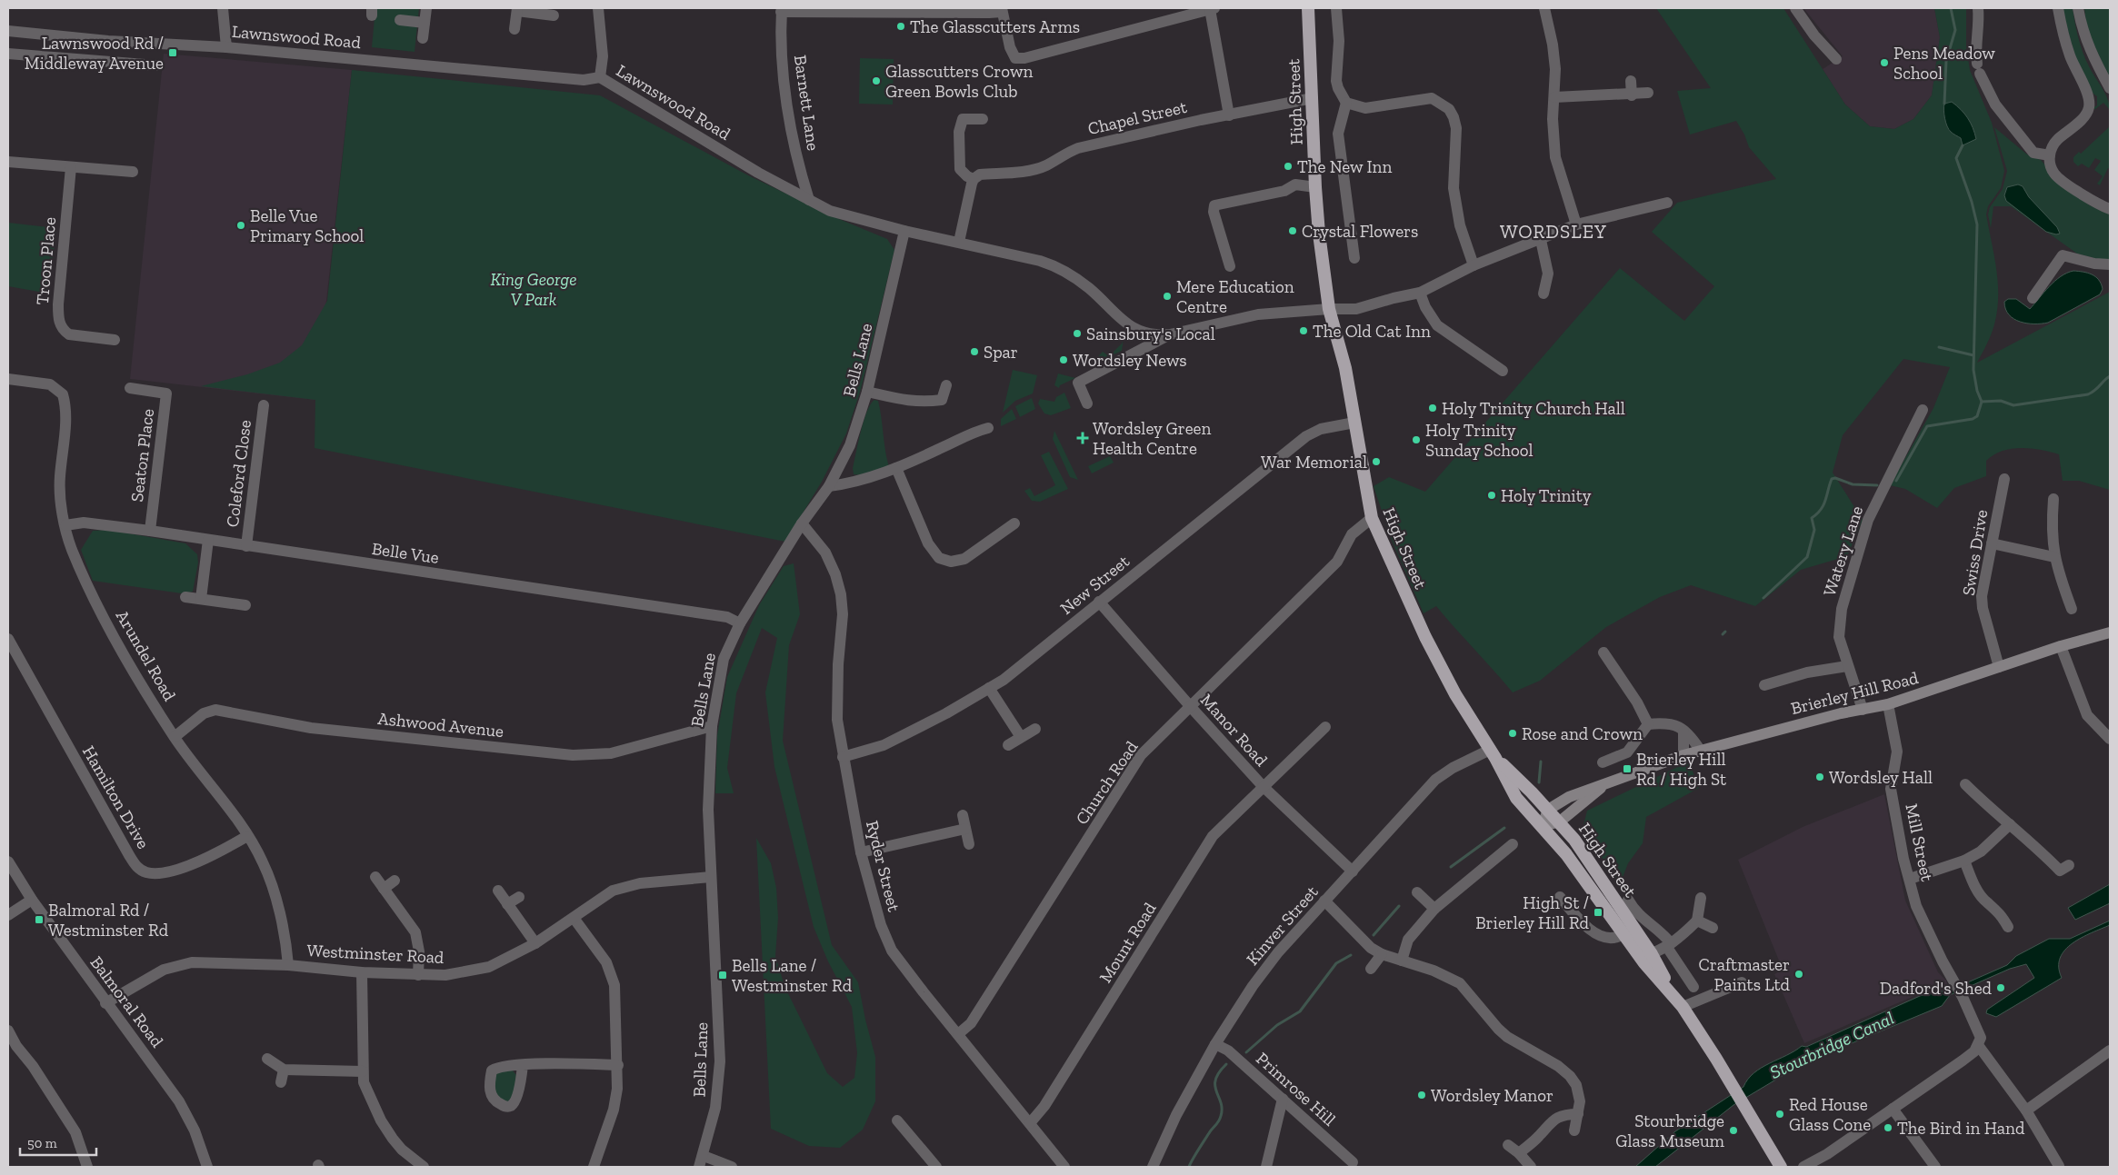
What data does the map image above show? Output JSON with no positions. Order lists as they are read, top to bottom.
{
  "streets": {
    "highway": ["High Street"],
    "main road": ["Brierley Hill Road"],
    "street": [
      "Lawnswood Road",
      "Barnett Lane",
      "Chapel Street",
      "Troon Place",
      "Bells Lane",
      "Seaton Place",
      "Coleford Close",
      "Watery Lane",
      "Belle Vue",
      "Swiss Drive",
      "New Street",
      "Arundel Road",
      "Ashwood Avenue",
      "Manor Road",
      "Church Road",
      "Hamilton Drive",
      "Mill Street",
      "Ryder Street",
      "Kinver Street",
      "Mount Road",
      "Westminster Road",
      "Balmoral Road",
      "Primrose Hill"
    ]
  },
  "crossings": [
    ["Lawnswood Road", "Barnett Lane"],
    ["Lawnswood Road", "Bells Lane"],
    ["High Street", "Chapel Street"],
    ["High Street", "New Street"],
    ["High Street", "Brierley Hill Road"],
    ["High Street", "Church Road"],
    ["High Street", "Kinver Street"],
    ["Bells Lane", "Belle Vue"],
    ["Bells Lane", "Ashwood Avenue"],
    ["Bells Lane", "Ryder Street"],
    ["Bells Lane", "Westminster Road"],
    ["Seaton Place", "Belle Vue"],
    ["Coleford Close", "Belle Vue"],
    ["Watery Lane", "Brierley Hill Road"],
    ["Belle Vue", "Arundel Road"],
    ["Swiss Drive", "Brierley Hill Road"],
    ["New Street", "Manor Road"],
    ["New Street", "Ryder Street"],
    ["Arundel Road", "Ashwood Avenue"],
    ["Arundel Road", "Hamilton Drive"],
    ["Arundel Road", "Westminster Road"],
    ["Brierley Hill Road", "Mill Street"],
    ["Manor Road", "Church Road"],
    ["Manor Road", "Kinver Street"],
    ["Manor Road", "Mount Road"],
    ["Church Road", "Ryder Street"],
    ["Ryder Street", "Mount Road"],
    ["Kinver Street", "Primrose Hill"],
    ["Westminster Road", "Balmoral Road"]
  ],
  "districts": ["WORDSLEY"],
  "water": ["Stourbridge Canal"],
  "parks": ["King George V Park"],
  "places": {
    "other": [
      "The Glasscutters Arms",
      "Pens Meadow School",
      "Glasscutters Crown Green Bowls Club",
      "The New Inn",
      "Belle Vue Primary School",
      "Crystal Flowers",
      "Mere Education Centre",
      "The Old Cat Inn",
      "Sainsbury's Local",
      "Spar",
      "Wordsley News",
      "Holy Trinity Church Hall",
      "Holy Trinity Sunday School",
      "War Memorial",
      "Holy Trinity",
      "Rose and Crown",
      "Wordsley Hall",
      "Craftmaster Paints Ltd",
      "Dadford's Shed",
      "Wordsley Manor",
      "Red House Glass Cone",
      "The Bird in Hand",
      "Stourbridge Glass Museum"
    ],
    "transit": [
      "Lawnswood Rd / Middleway Avenue",
      "Brierley Hill Rd / High St",
      "High St / Brierley Hill Rd",
      "Balmoral Rd / Westminster Rd",
      "Bells Lane / Westminster Rd"
    ],
    "health": ["Wordsley Green Health Centre"]
  },
  "scale_bar": "50 m"
}
